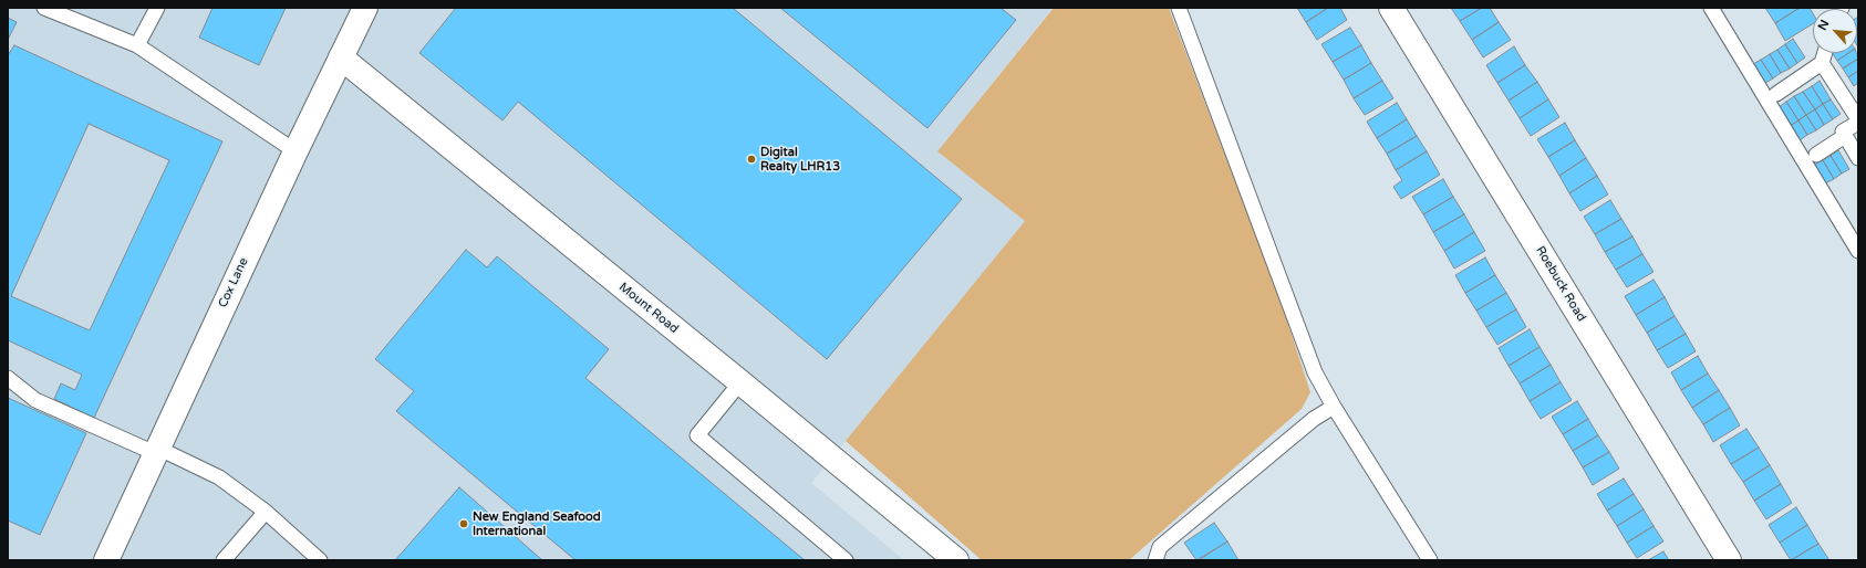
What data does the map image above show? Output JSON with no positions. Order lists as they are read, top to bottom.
{
  "streets": {
    "street": ["Cox Lane", "Roebuck Road", "Mount Road"]
  },
  "crossings": [
    ["Cox Lane", "Mount Road"]
  ],
  "places": ["Digital Realty LHR13", "New England Seafood International"],
  "north": "top left"
}
